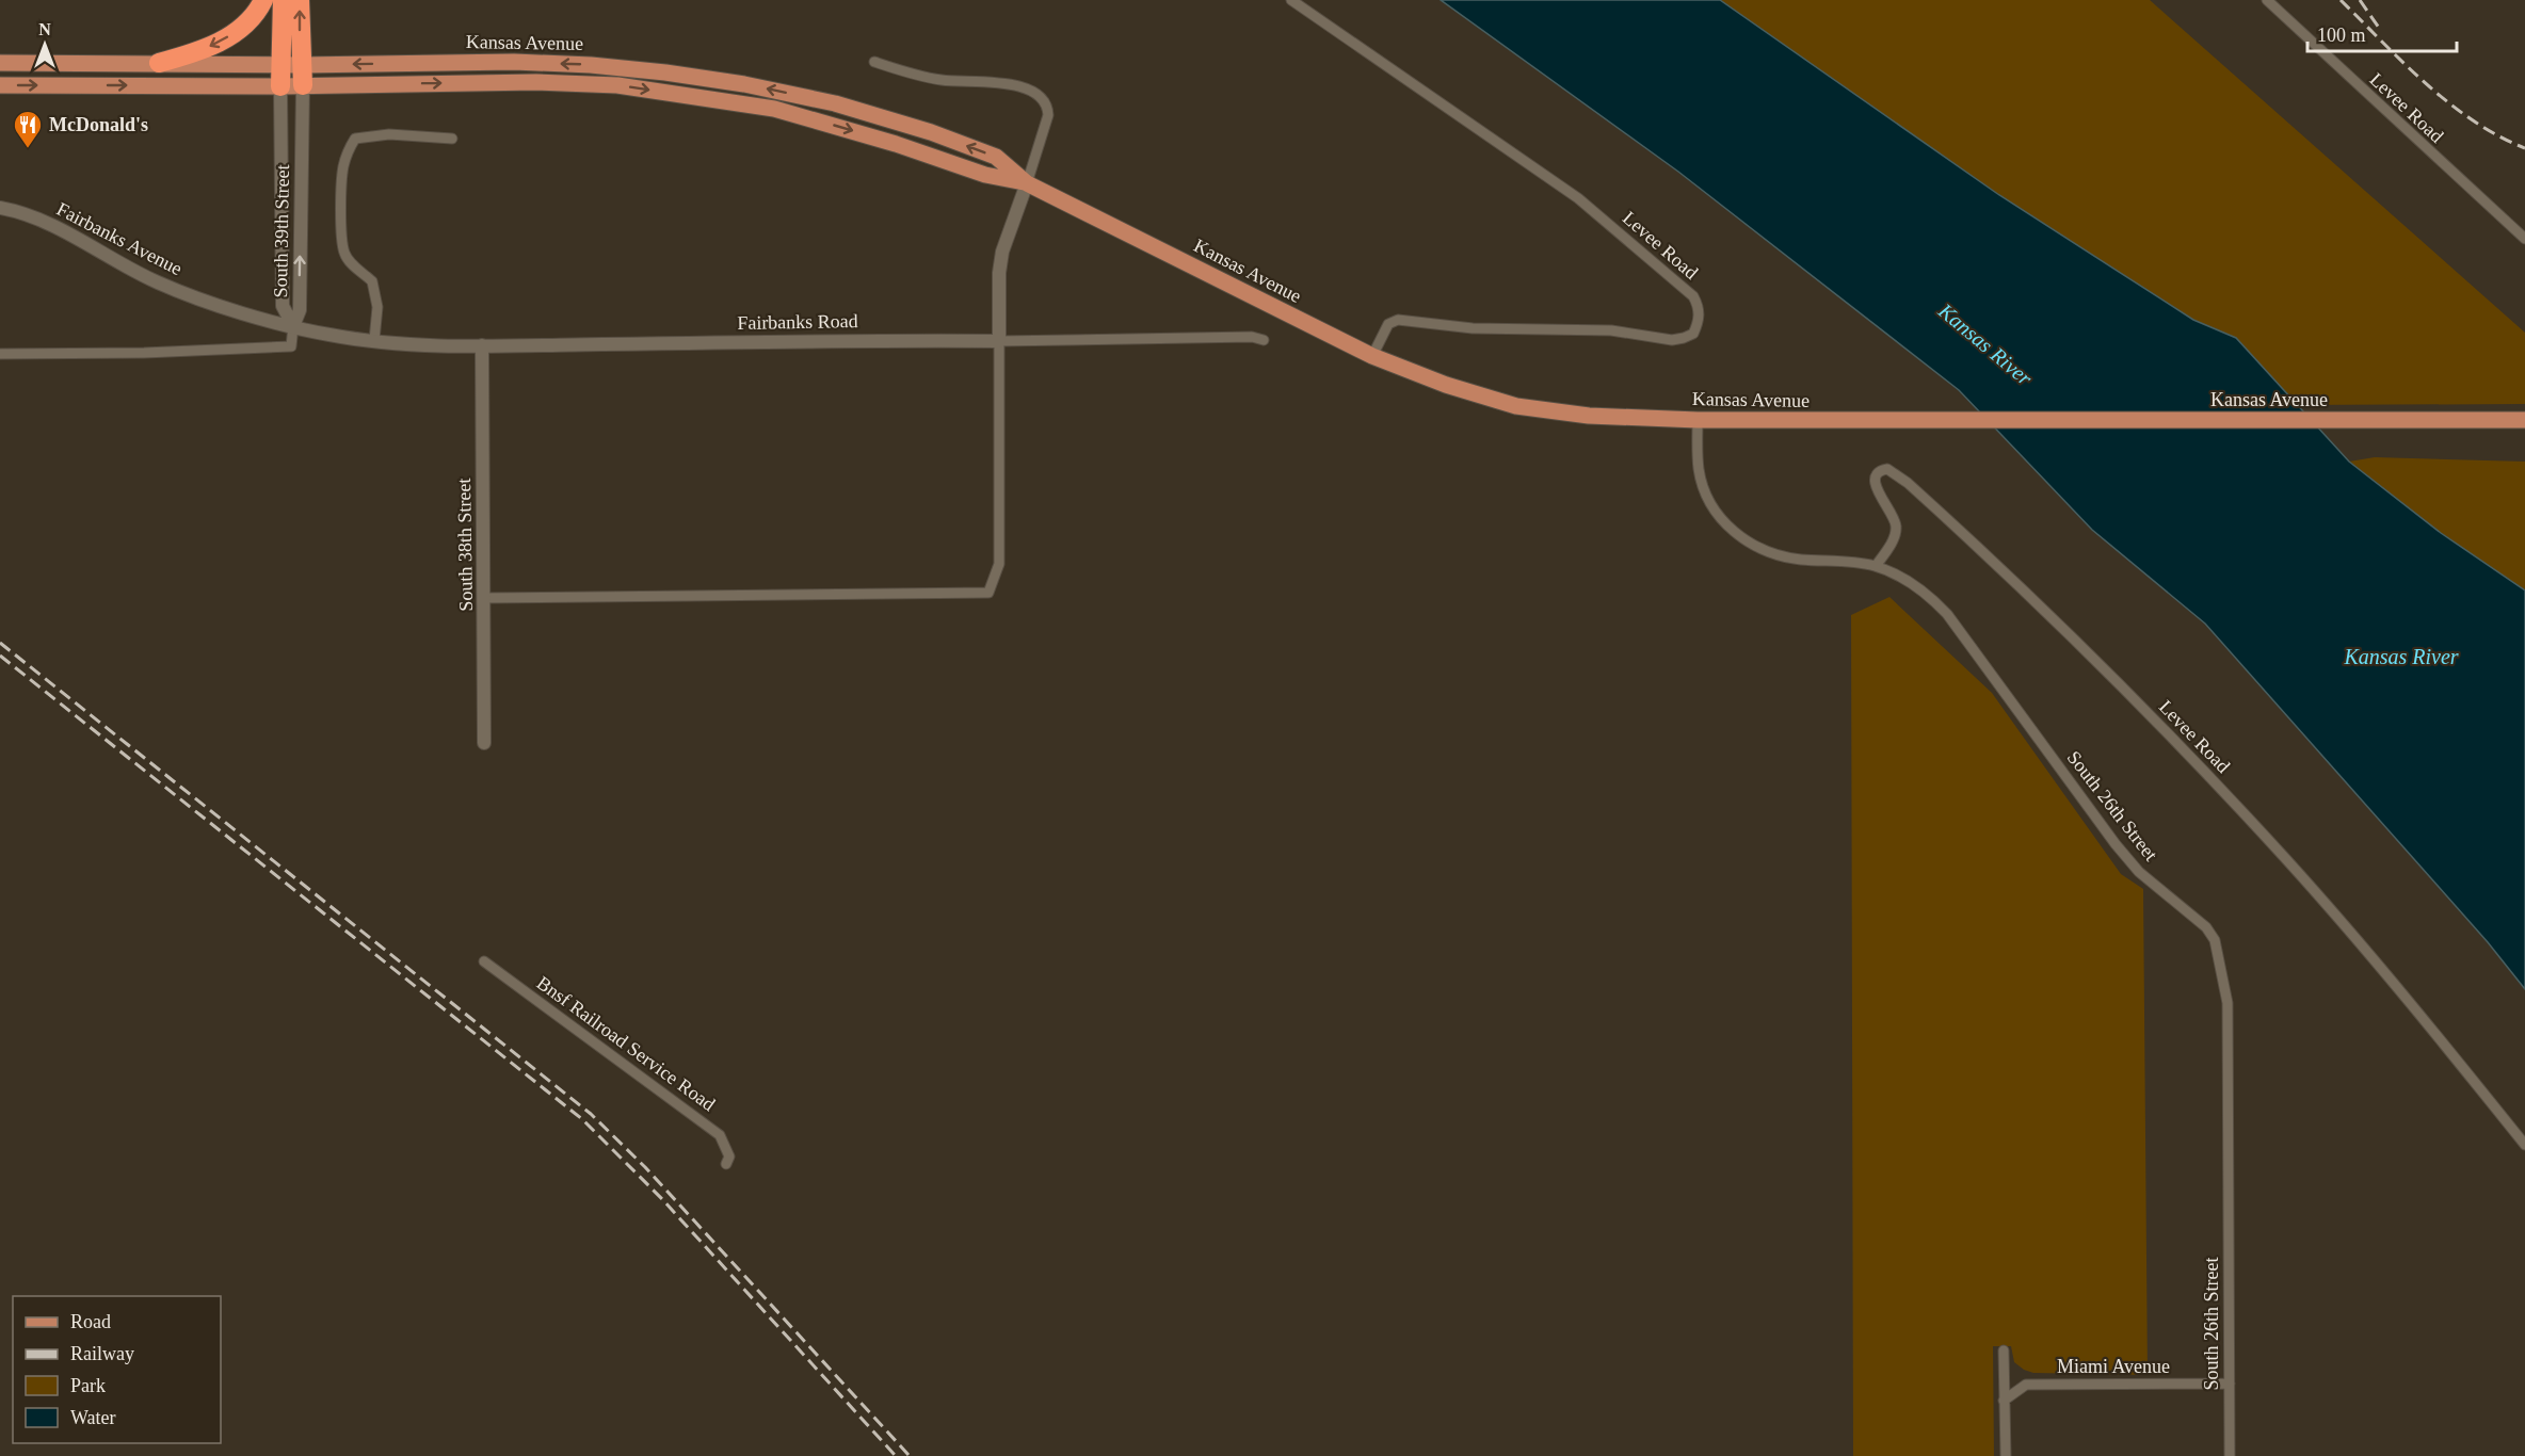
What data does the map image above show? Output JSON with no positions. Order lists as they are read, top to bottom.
{
  "streets": {
    "main road": ["Kansas Avenue"],
    "street": [
      "Levee Road",
      "South 39th Street",
      "Fairbanks Avenue",
      "Fairbanks Road",
      "South 38th Street",
      "South 26th Street",
      "Bnsf Railroad Service Road",
      "Miami Avenue"
    ]
  },
  "crossings": [
    ["Kansas Avenue", "Levee Road"],
    ["Kansas Avenue", "South 39th Street"],
    ["Kansas Avenue", "South 26th Street"],
    ["Levee Road", "South 26th Street"],
    ["South 39th Street", "Fairbanks Avenue"],
    ["Fairbanks Avenue", "Fairbanks Road"],
    ["Fairbanks Road", "South 38th Street"],
    ["South 26th Street", "Miami Avenue"]
  ],
  "water": ["Kansas River"],
  "places": {
    "restaurant": ["McDonald's"]
  },
  "legend": [
    "Road",
    "Railway",
    "Park",
    "Water"
  ],
  "scale_bar": "100 m",
  "north": "top"
}
